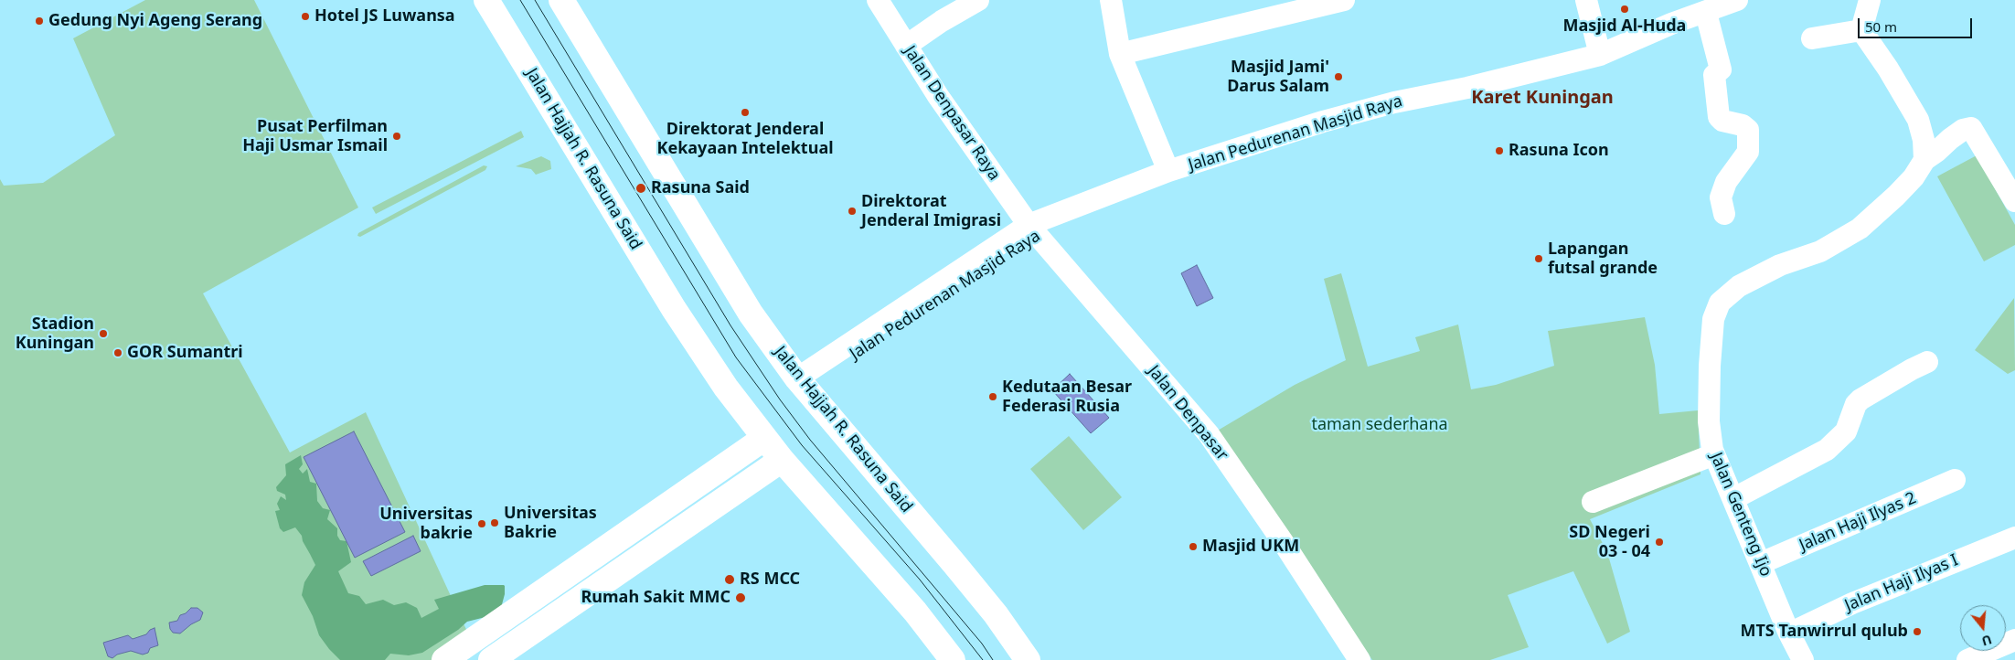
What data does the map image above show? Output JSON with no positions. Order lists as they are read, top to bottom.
{
  "streets": {
    "main road": ["Jalan Hajjah R. Rasuna Said"],
    "street": [
      "Jalan Denpasar Raya",
      "Jalan Pedurenan Masjid Raya",
      "Jalan Denpasar",
      "Jalan Genteng Ijo",
      "Jalan Haji Ilyas 2",
      "Jalan Haji Ilyas I"
    ]
  },
  "crossings": [
    ["Jalan Denpasar Raya", "Jalan Pedurenan Masjid Raya"],
    ["Jalan Denpasar Raya", "Jalan Denpasar"],
    ["Jalan Pedurenan Masjid Raya", "Jalan Hajjah R. Rasuna Said"],
    ["Jalan Pedurenan Masjid Raya", "Jalan Denpasar"],
    ["Jalan Genteng Ijo", "Jalan Haji Ilyas 2"],
    ["Jalan Genteng Ijo", "Jalan Haji Ilyas I"]
  ],
  "districts": ["Karet Kuningan"],
  "parks": ["taman sederhana"],
  "places": [
    "Masjid Al-Huda",
    "Hotel JS Luwansa",
    "Gedung Nyi Ageng Serang",
    "Masjid Jami' Darus Salam",
    "Direktorat Jenderal Kekayaan Intelektual",
    "Pusat Perfilman Haji Usmar Ismail",
    "Rasuna Icon",
    "Rasuna Said",
    "Direktorat Jenderal Imigrasi",
    "Lapangan futsal grande",
    "Stadion Kuningan",
    "GOR Sumantri",
    "Kedutaan Besar Federasi Rusia",
    "Universitas Bakrie",
    "Universitas bakrie",
    "SD Negeri 03 - 04",
    "Masjid UKM",
    "RS MCC",
    "Rumah Sakit MMC",
    "MTS Tanwirrul qulub"
  ],
  "scale_bar": "50 m",
  "north": "bottom"
}
